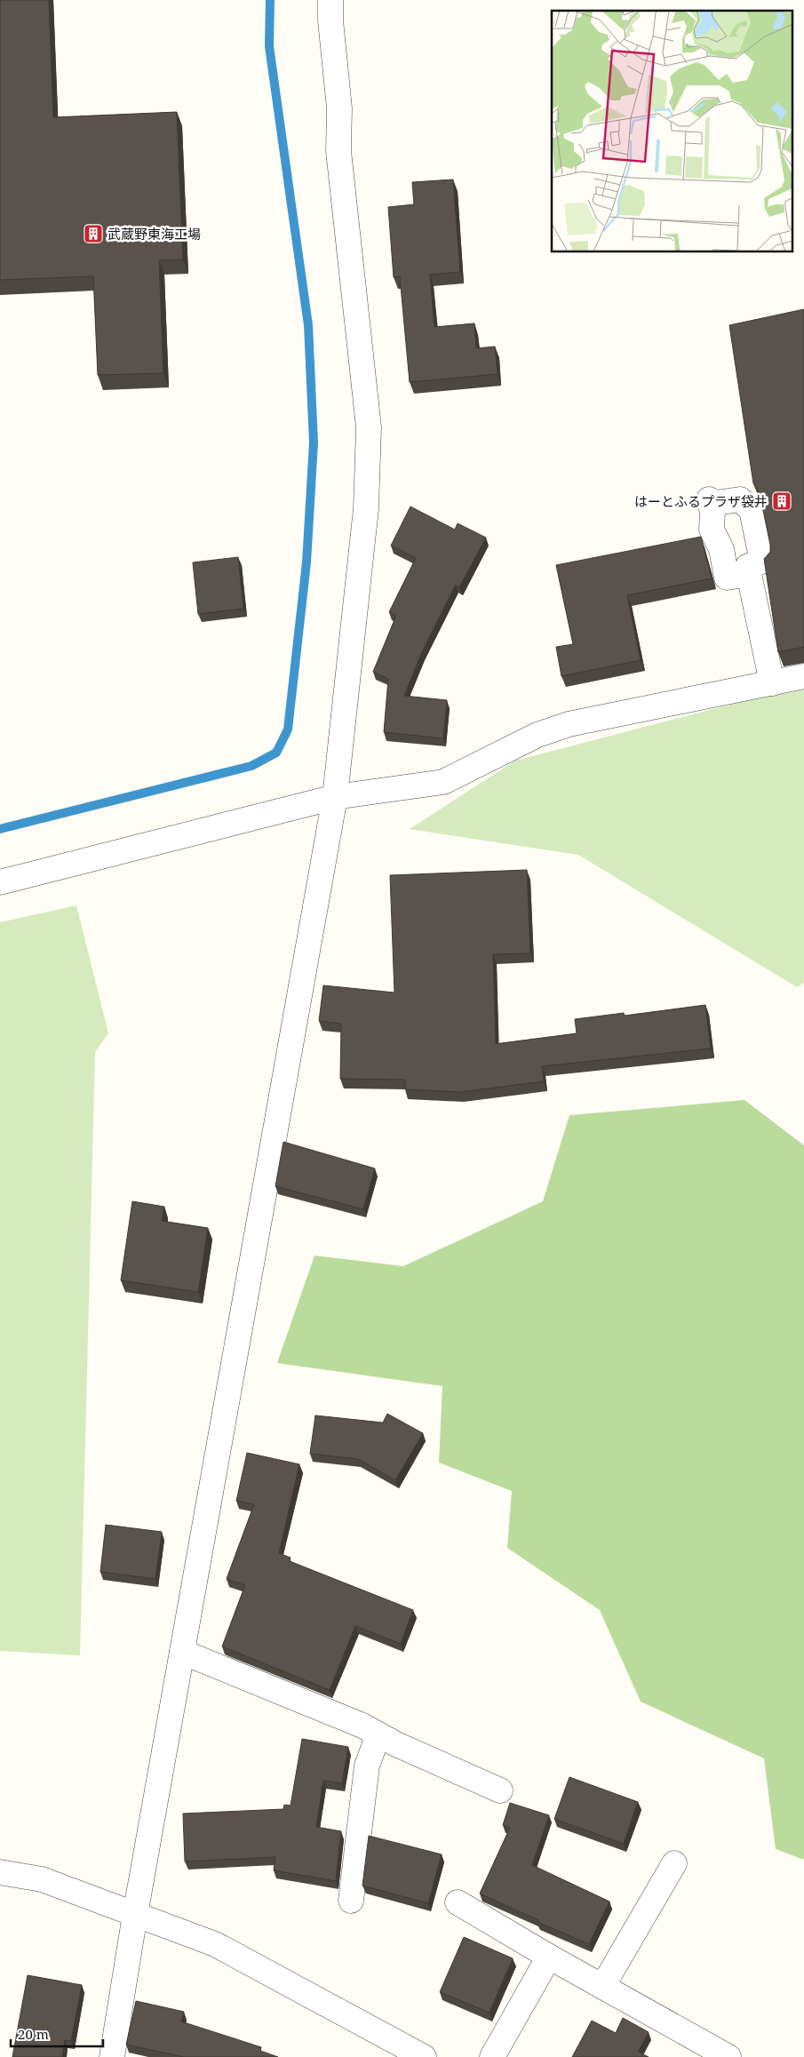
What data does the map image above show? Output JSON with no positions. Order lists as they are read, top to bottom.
{
  "places": {
    "building": ["武蔵野東海工場", "はーとふるプラザ袋井"]
  },
  "scale_bar": "20 m"
}
